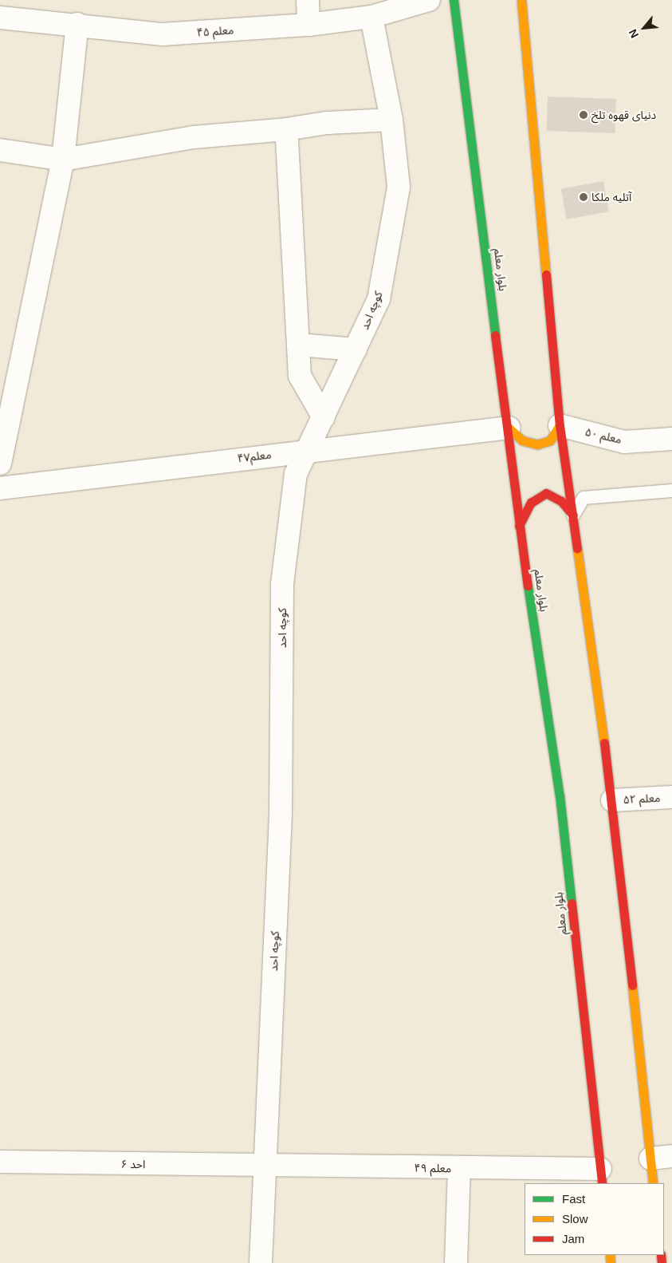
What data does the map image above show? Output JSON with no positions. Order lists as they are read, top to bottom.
{
  "streets": {
    "main road": ["بلوار معلم"],
    "street": [
      "معلم ۴۵",
      "کوچه احد",
      "معلم ۵۰",
      "معلم۴۷",
      "معلم ۵۲",
      "احد ۶",
      "معلم ۴۹"
    ]
  },
  "crossings": [
    ["معلم ۴۵", "کوچه احد"],
    ["بلوار معلم", "معلم۴۷"],
    ["بلوار معلم", "معلم ۴۹"],
    ["کوچه احد", "معلم۴۷"],
    ["کوچه احد", "احد ۶"],
    ["کوچه احد", "معلم ۴۹"],
    ["احد ۶", "معلم ۴۹"]
  ],
  "places": ["دنیای قهوه تلخ", "آتلیه ملکا"],
  "legend": ["Fast", "Slow", "Jam"],
  "north": "bottom left"
}
